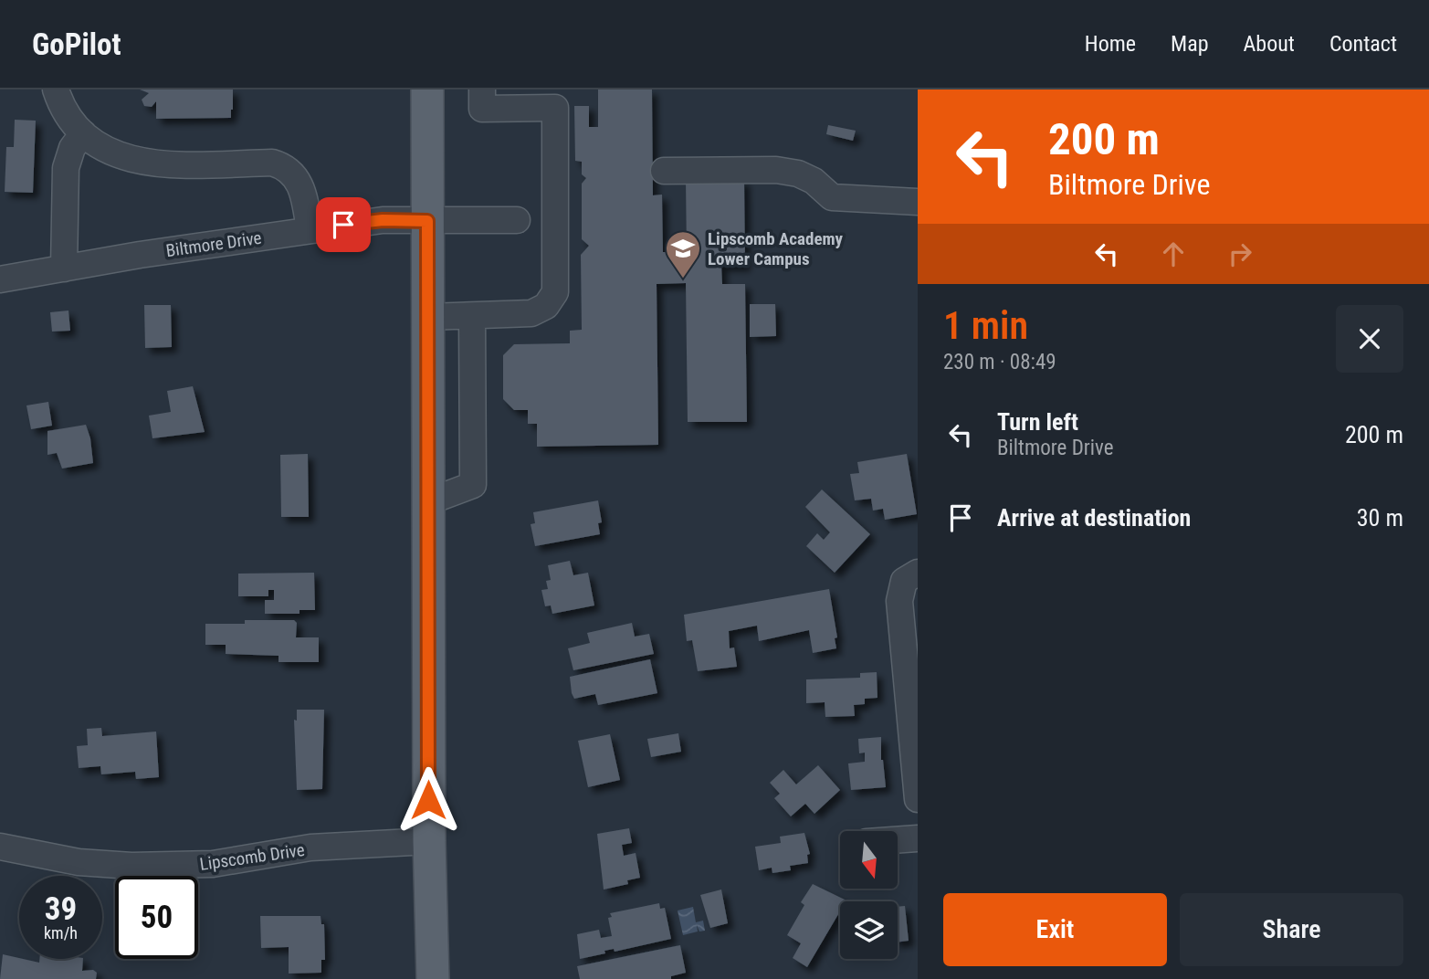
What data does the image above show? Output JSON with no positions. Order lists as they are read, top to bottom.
{
  "streets": {
    "street": ["Biltmore Drive", "Lipscomb Drive"]
  },
  "places": {
    "school or university": ["Lipscomb Academy Lower Campus"]
  },
  "north": "bottom",
  "page": {
    "header": "GoPilot",
    "nav": [
      "Home",
      "Map",
      "About",
      "Contact"
    ],
    "turn": ["200 m", "Biltmore Drive"],
    "heading": ["1 min", "230 m · 08:49"],
    "list": [
      {
        "name": "Turn left",
        "note": "Biltmore Drive",
        "value": "200 m"
      },
      {
        "name": "Arrive at destination",
        "value": "30 m"
      }
    ],
    "speed": "39 km/h",
    "limit": "50",
    "buttons": ["Exit", "Share"]
  }
}
